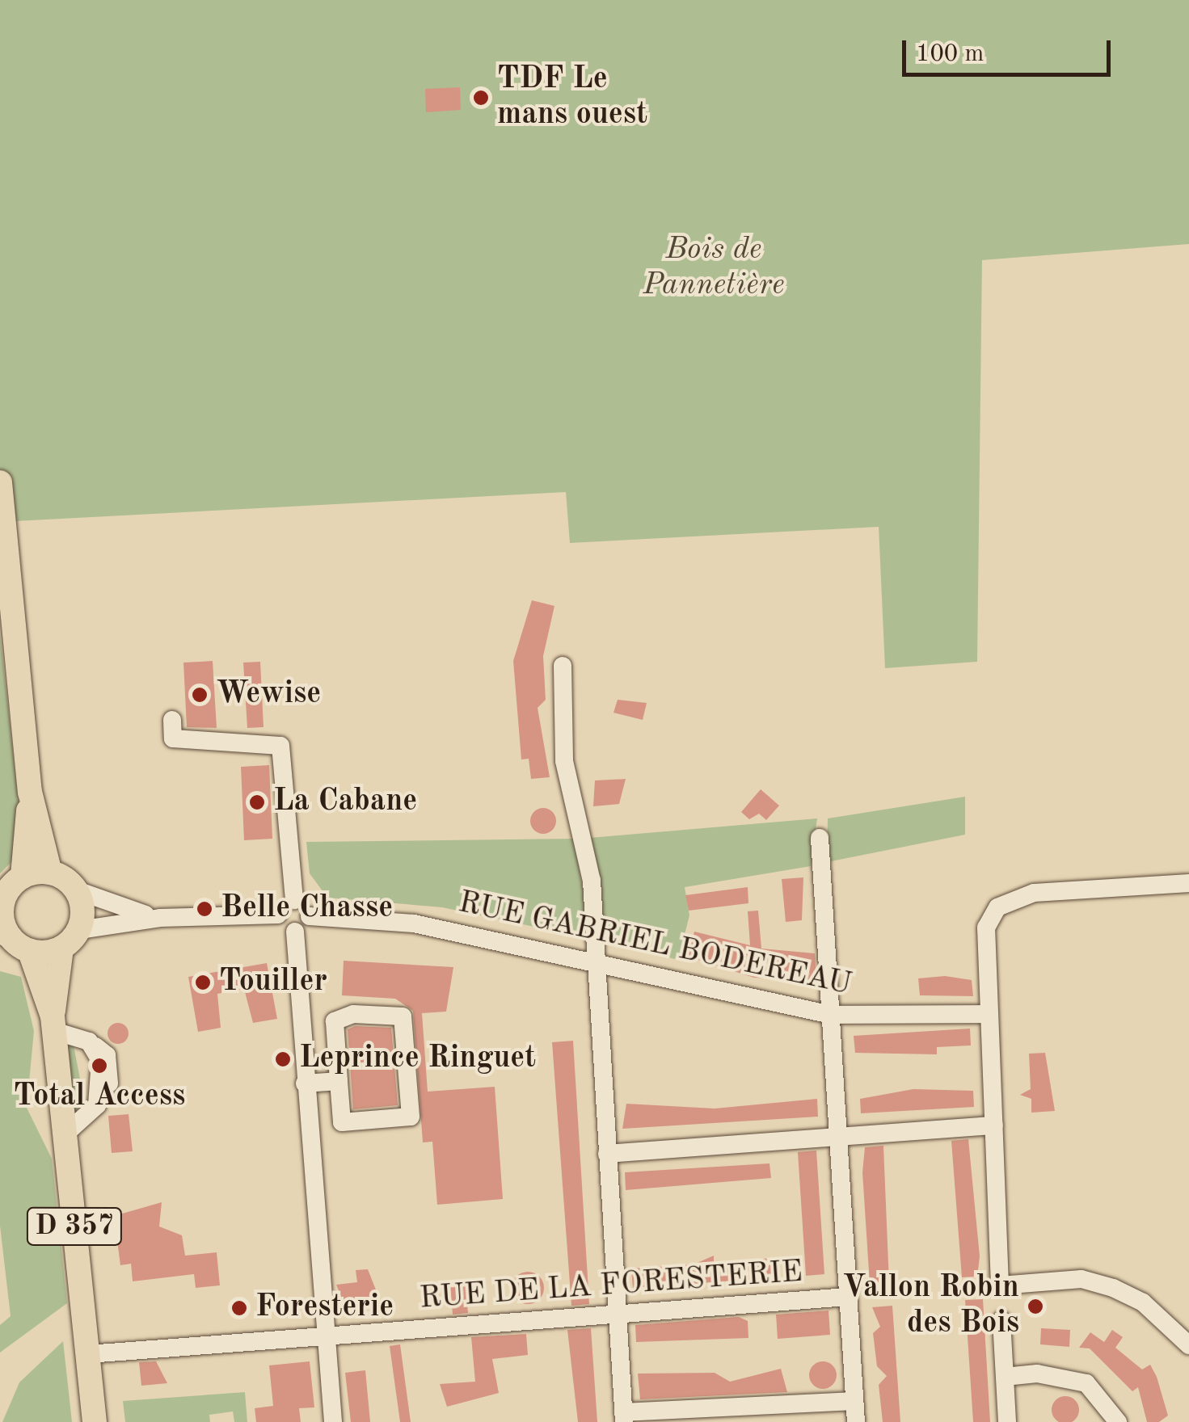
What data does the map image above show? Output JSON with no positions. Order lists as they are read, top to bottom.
{
  "streets": {
    "main road": ["D 357"],
    "street": ["RUE GABRIEL BODEREAU", "RUE DE LA FORESTERIE"]
  },
  "crossings": [
    ["D 357", "RUE DE LA FORESTERIE"]
  ],
  "parks": ["Bois de Pannetière"],
  "places": [
    "TDF Le mans ouest",
    "Wewise",
    "La Cabane",
    "Belle Chasse",
    "Touiller",
    "Leprince Ringuet",
    "Total Access",
    "Vallon Robin des Bois",
    "Foresterie"
  ],
  "scale_bar": "100 m"
}
